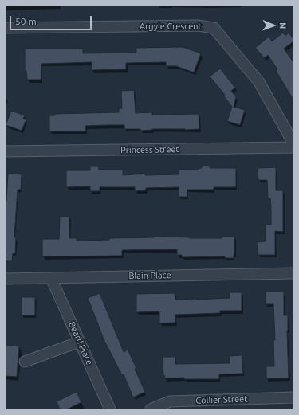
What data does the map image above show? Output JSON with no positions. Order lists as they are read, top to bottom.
{
  "streets": {
    "street": [
      "Argyle Crescent",
      "Princess Street",
      "Blain Place",
      "Beard Place",
      "Collier Street"
    ]
  },
  "crossings": [
    ["Blain Place", "Beard Place"]
  ],
  "scale_bar": "50 m",
  "north": "right"
}
